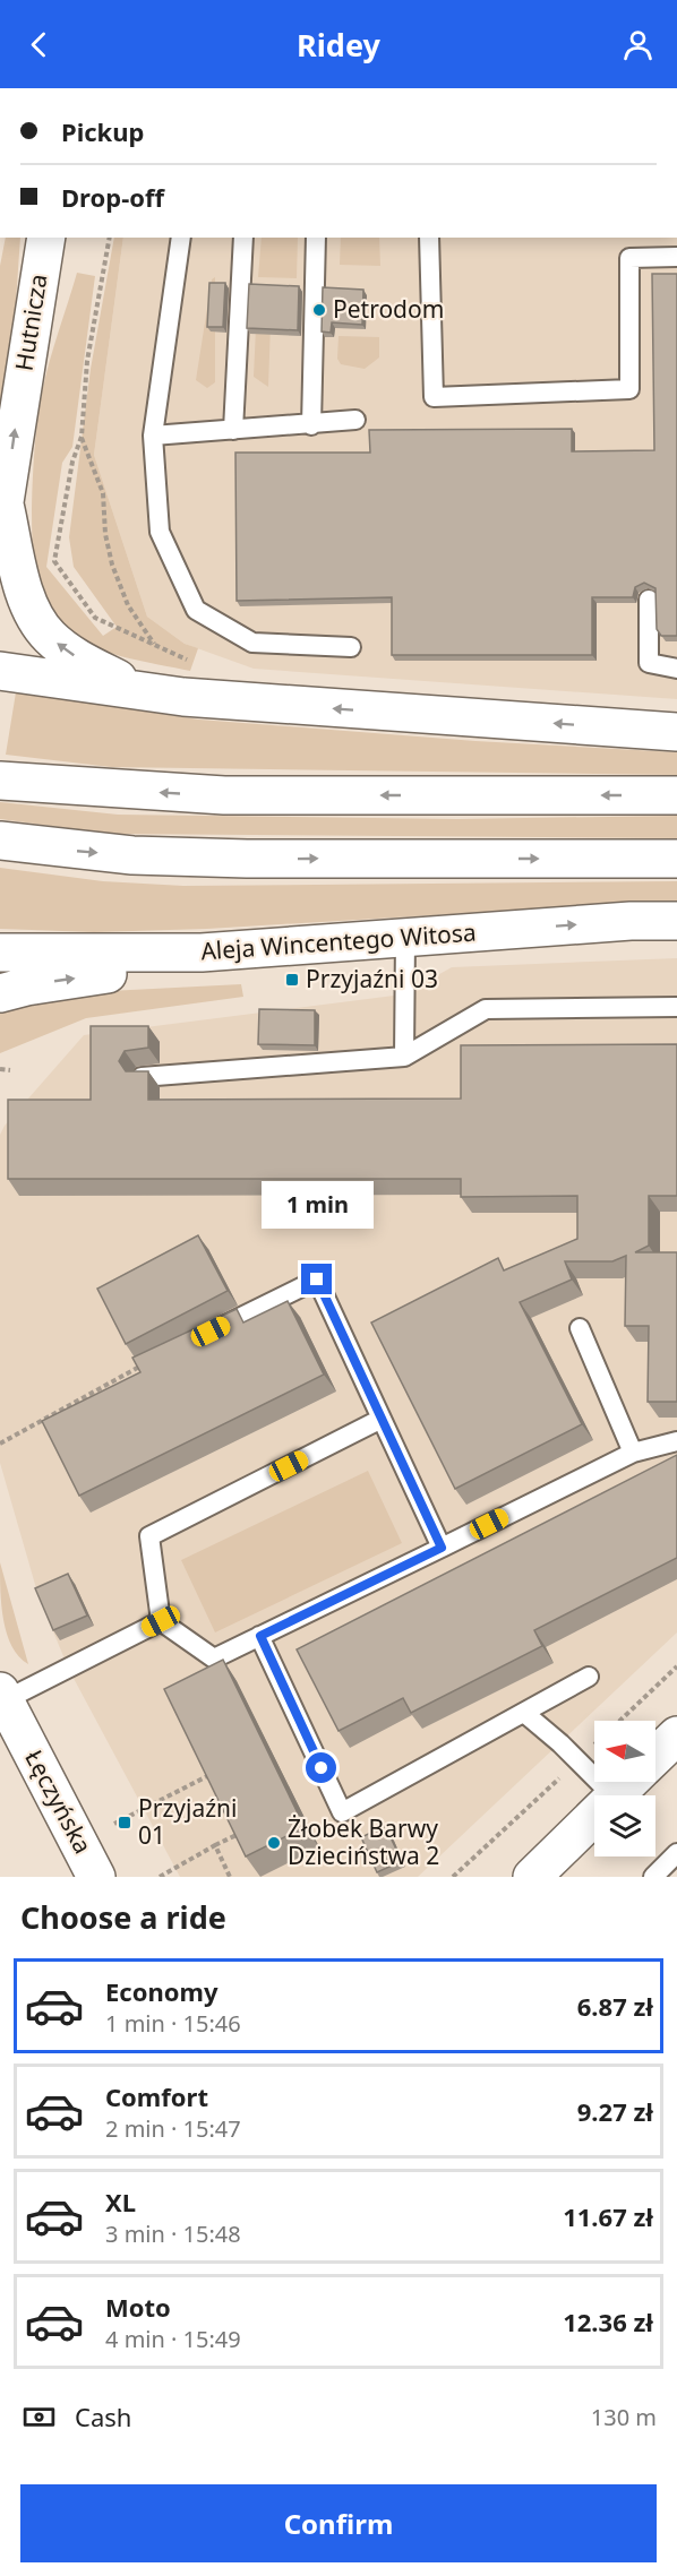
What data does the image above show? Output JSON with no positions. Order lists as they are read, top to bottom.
{
  "streets": {
    "street": ["Hutnicza", "Aleja Wincentego Witosa", "Łęczyńska"]
  },
  "one_way": ["Hutnicza"],
  "places": {
    "other": ["Petrodom", "Żłobek Barwy Dzieciństwa 2"],
    "transit": ["Przyjaźni 03", "Przyjaźni 01"]
  },
  "north": "left",
  "page": {
    "header": "Ridey",
    "banner": ["Pickup", "Drop-off"],
    "bubble": "1 min",
    "heading": "Choose a ride",
    "list": [
      {
        "name": "Economy",
        "note": "1 min · 15:46",
        "value": "6.87 zł"
      },
      {
        "name": "Comfort",
        "note": "2 min · 15:47",
        "value": "9.27 zł"
      },
      {
        "name": "XL",
        "note": "3 min · 15:48",
        "value": "11.67 zł"
      },
      {
        "name": "Moto",
        "note": "4 min · 15:49",
        "value": "12.36 zł"
      }
    ],
    "pay": ["Cash", "130 m"],
    "buttons": "Confirm"
  }
}
